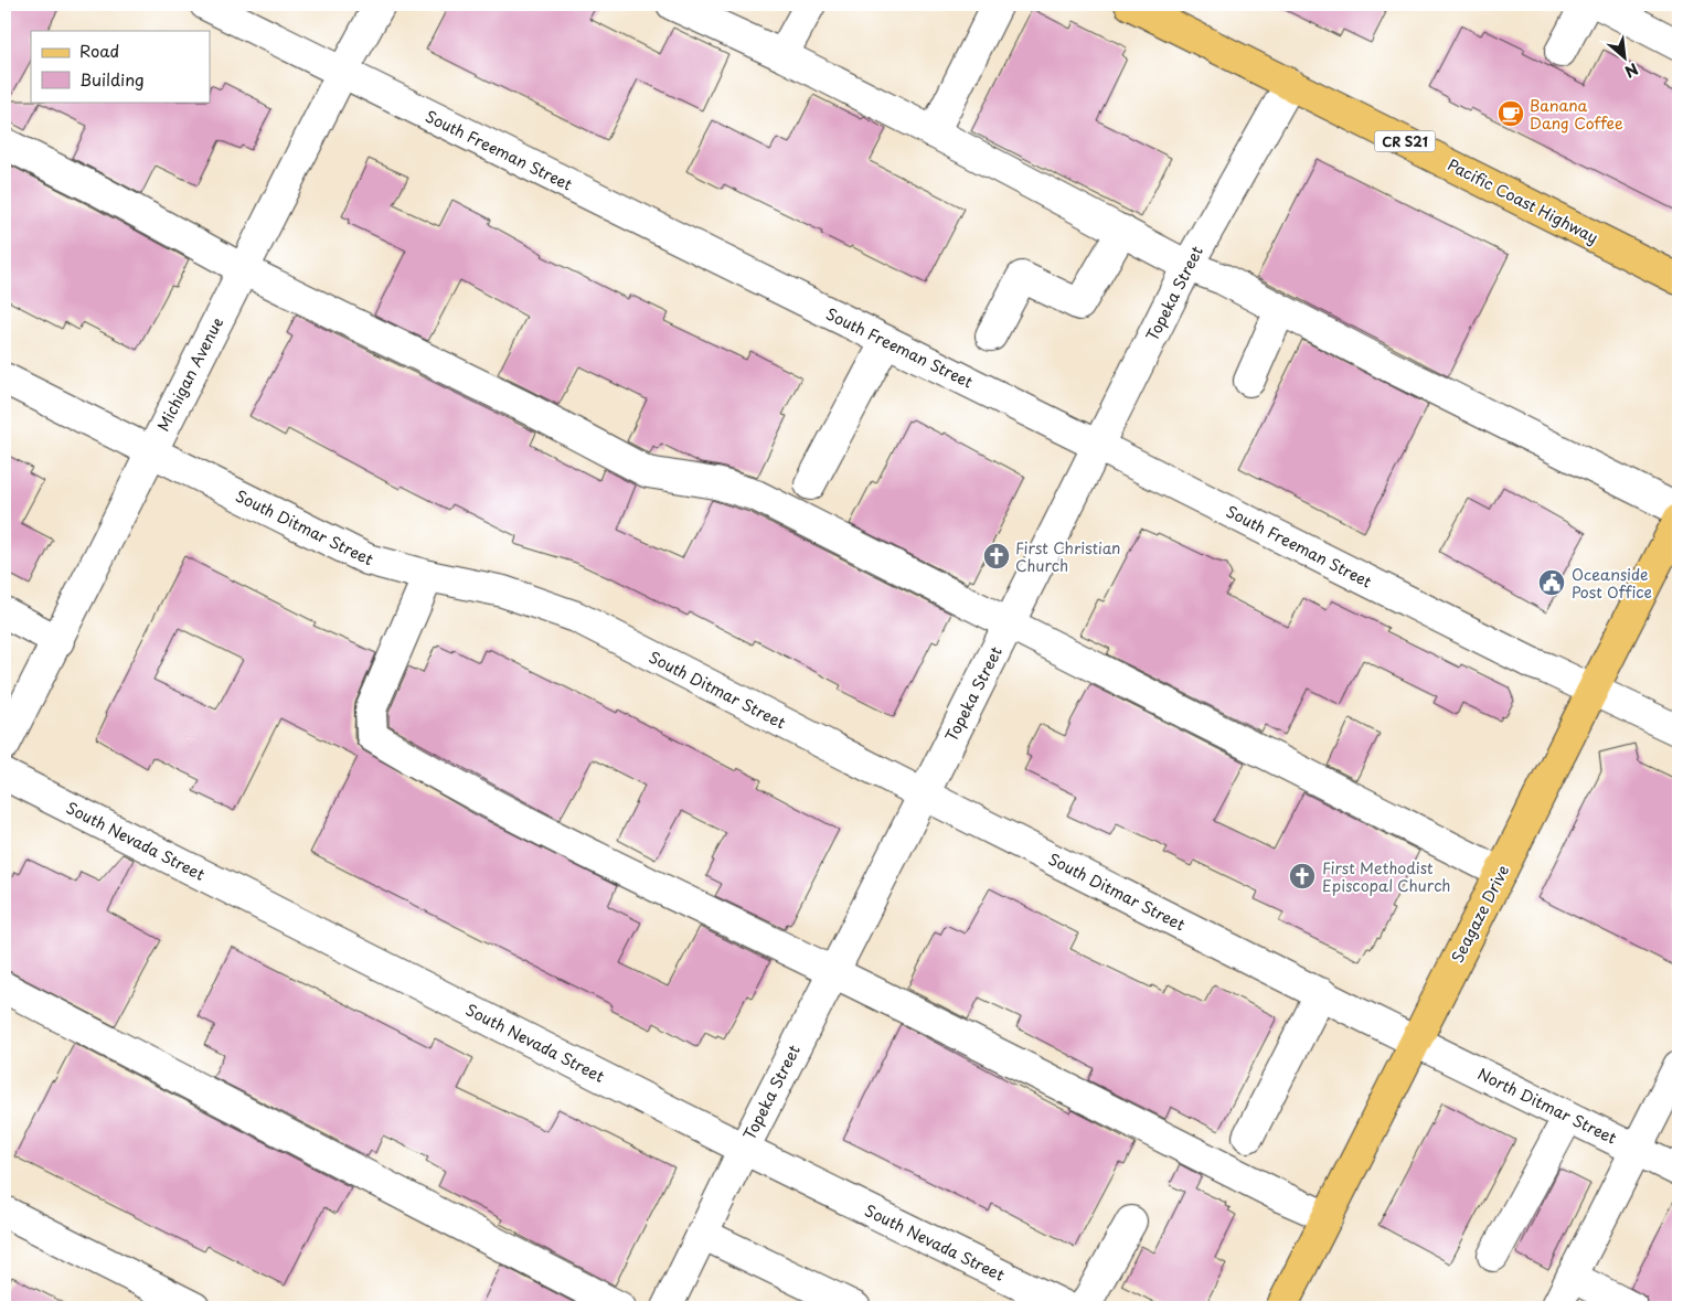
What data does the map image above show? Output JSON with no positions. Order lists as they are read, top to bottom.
{
  "streets": {
    "main road": ["CR S21", "Pacific Coast Highway", "Seagaze Drive"],
    "street": [
      "South Freeman Street",
      "Topeka Street",
      "Michigan Avenue",
      "South Ditmar Street",
      "South Nevada Street",
      "North Ditmar Street"
    ]
  },
  "crossings": [
    ["South Freeman Street", "Topeka Street"],
    ["South Freeman Street", "Michigan Avenue"],
    ["South Freeman Street", "Seagaze Drive"],
    ["Pacific Coast Highway", "Topeka Street"],
    ["Topeka Street", "South Ditmar Street"],
    ["Topeka Street", "South Nevada Street"],
    ["Michigan Avenue", "South Ditmar Street"],
    ["South Ditmar Street", "Seagaze Drive"],
    ["South Ditmar Street", "North Ditmar Street"],
    ["Seagaze Drive", "North Ditmar Street"]
  ],
  "places": {
    "cafe": ["Banana Dang Coffee"],
    "church": ["First Christian Church", "First Methodist Episcopal Church"],
    "public building": ["Oceanside Post Office"]
  },
  "legend": ["Road", "Building"],
  "north": "bottom right"
}
